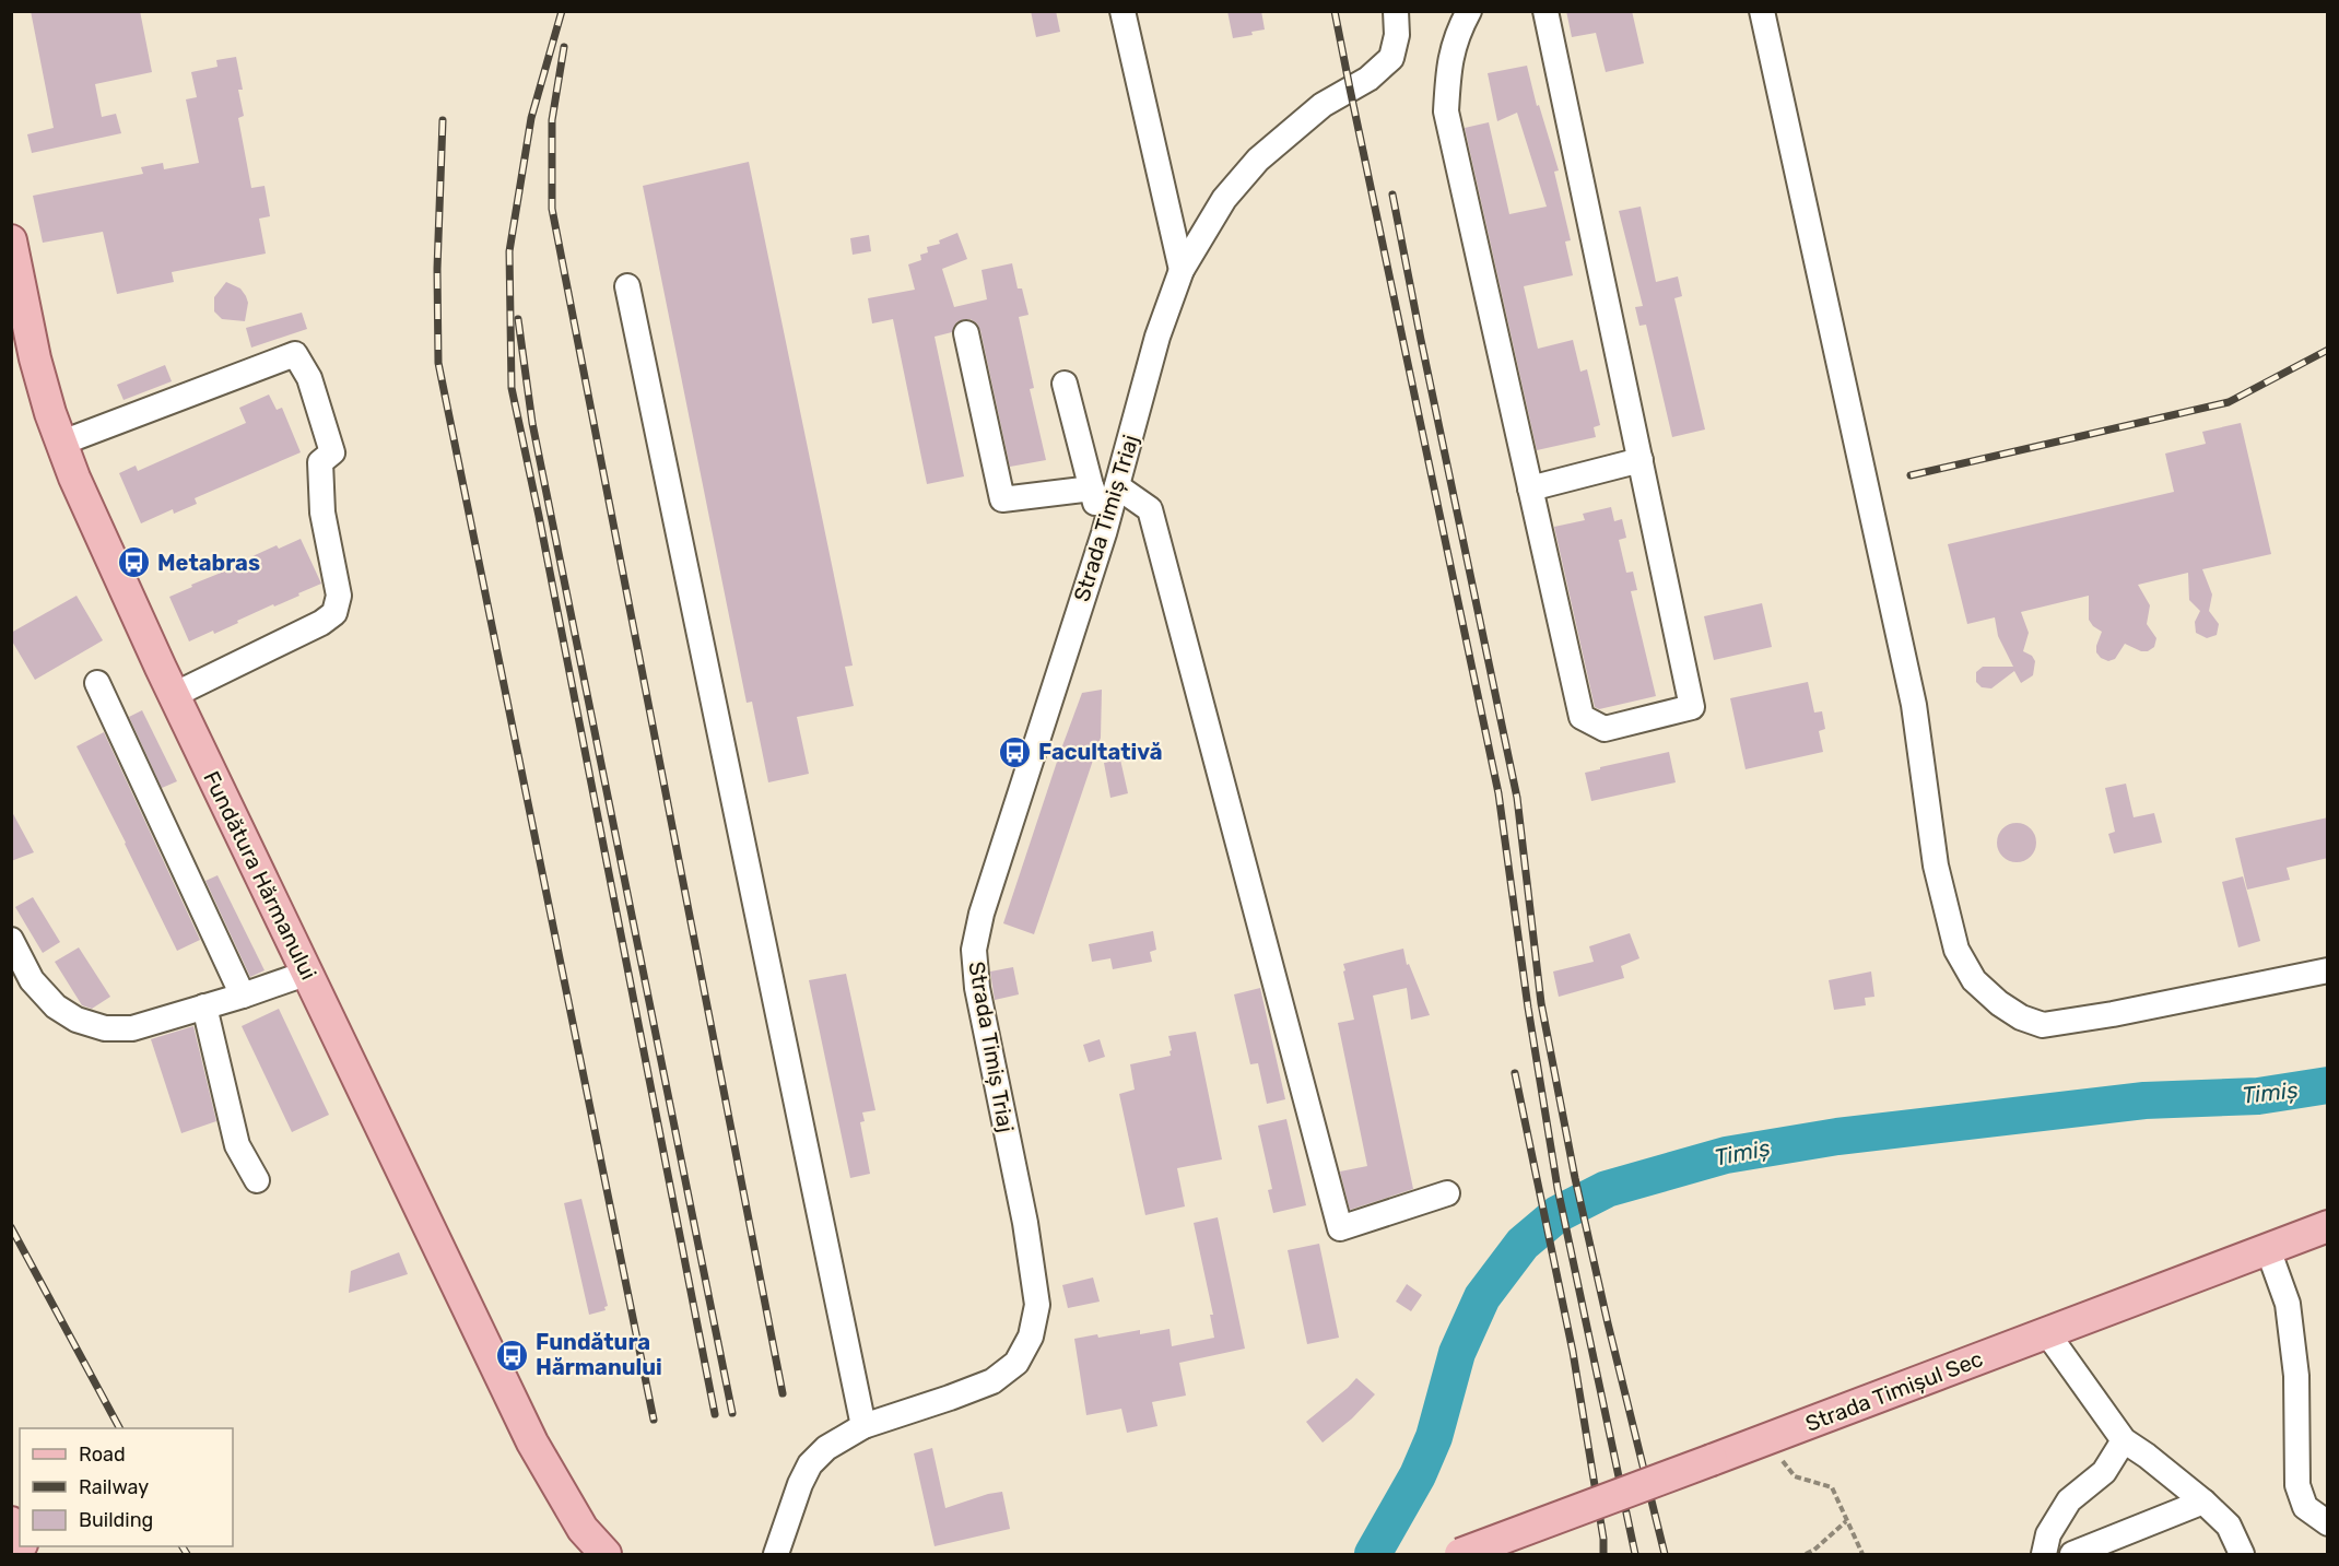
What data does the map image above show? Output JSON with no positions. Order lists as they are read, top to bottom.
{
  "streets": {
    "main road": ["Fundătura Hărmanului", "Strada Timișul Sec"],
    "street": ["Strada Timiș Triaj"]
  },
  "water": ["Timiș"],
  "places": {
    "bus stop": ["Metabras", "Facultativă", "Fundătura Hărmanului"]
  },
  "legend": ["Road", "Railway", "Building"]
}
